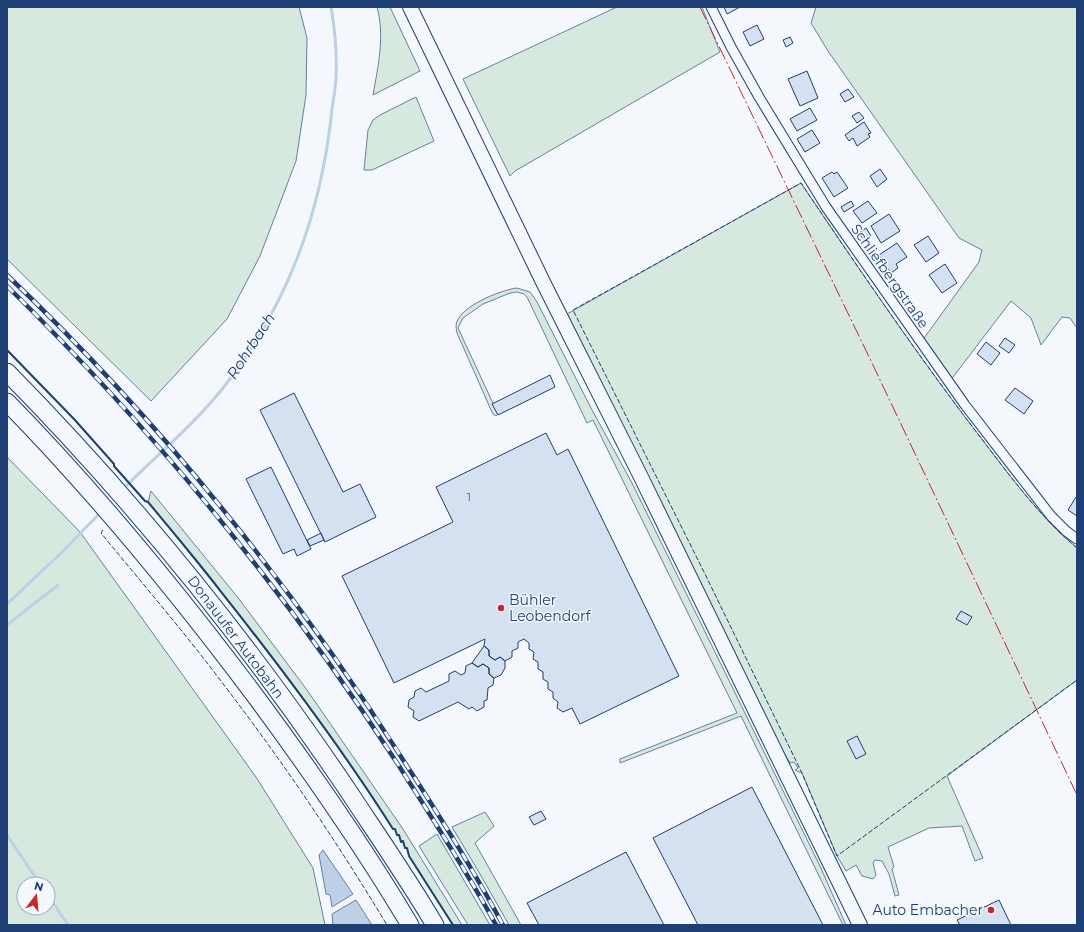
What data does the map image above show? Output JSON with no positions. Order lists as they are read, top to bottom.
{
  "streets": {
    "highway": ["Donauufer Autobahn"],
    "street": ["Schliefbergstraße"]
  },
  "water": ["Rohrbach"],
  "places": ["Bühler Leobendorf", "Auto Embacher"],
  "house_numbers": ["1"],
  "north": "top"
}
